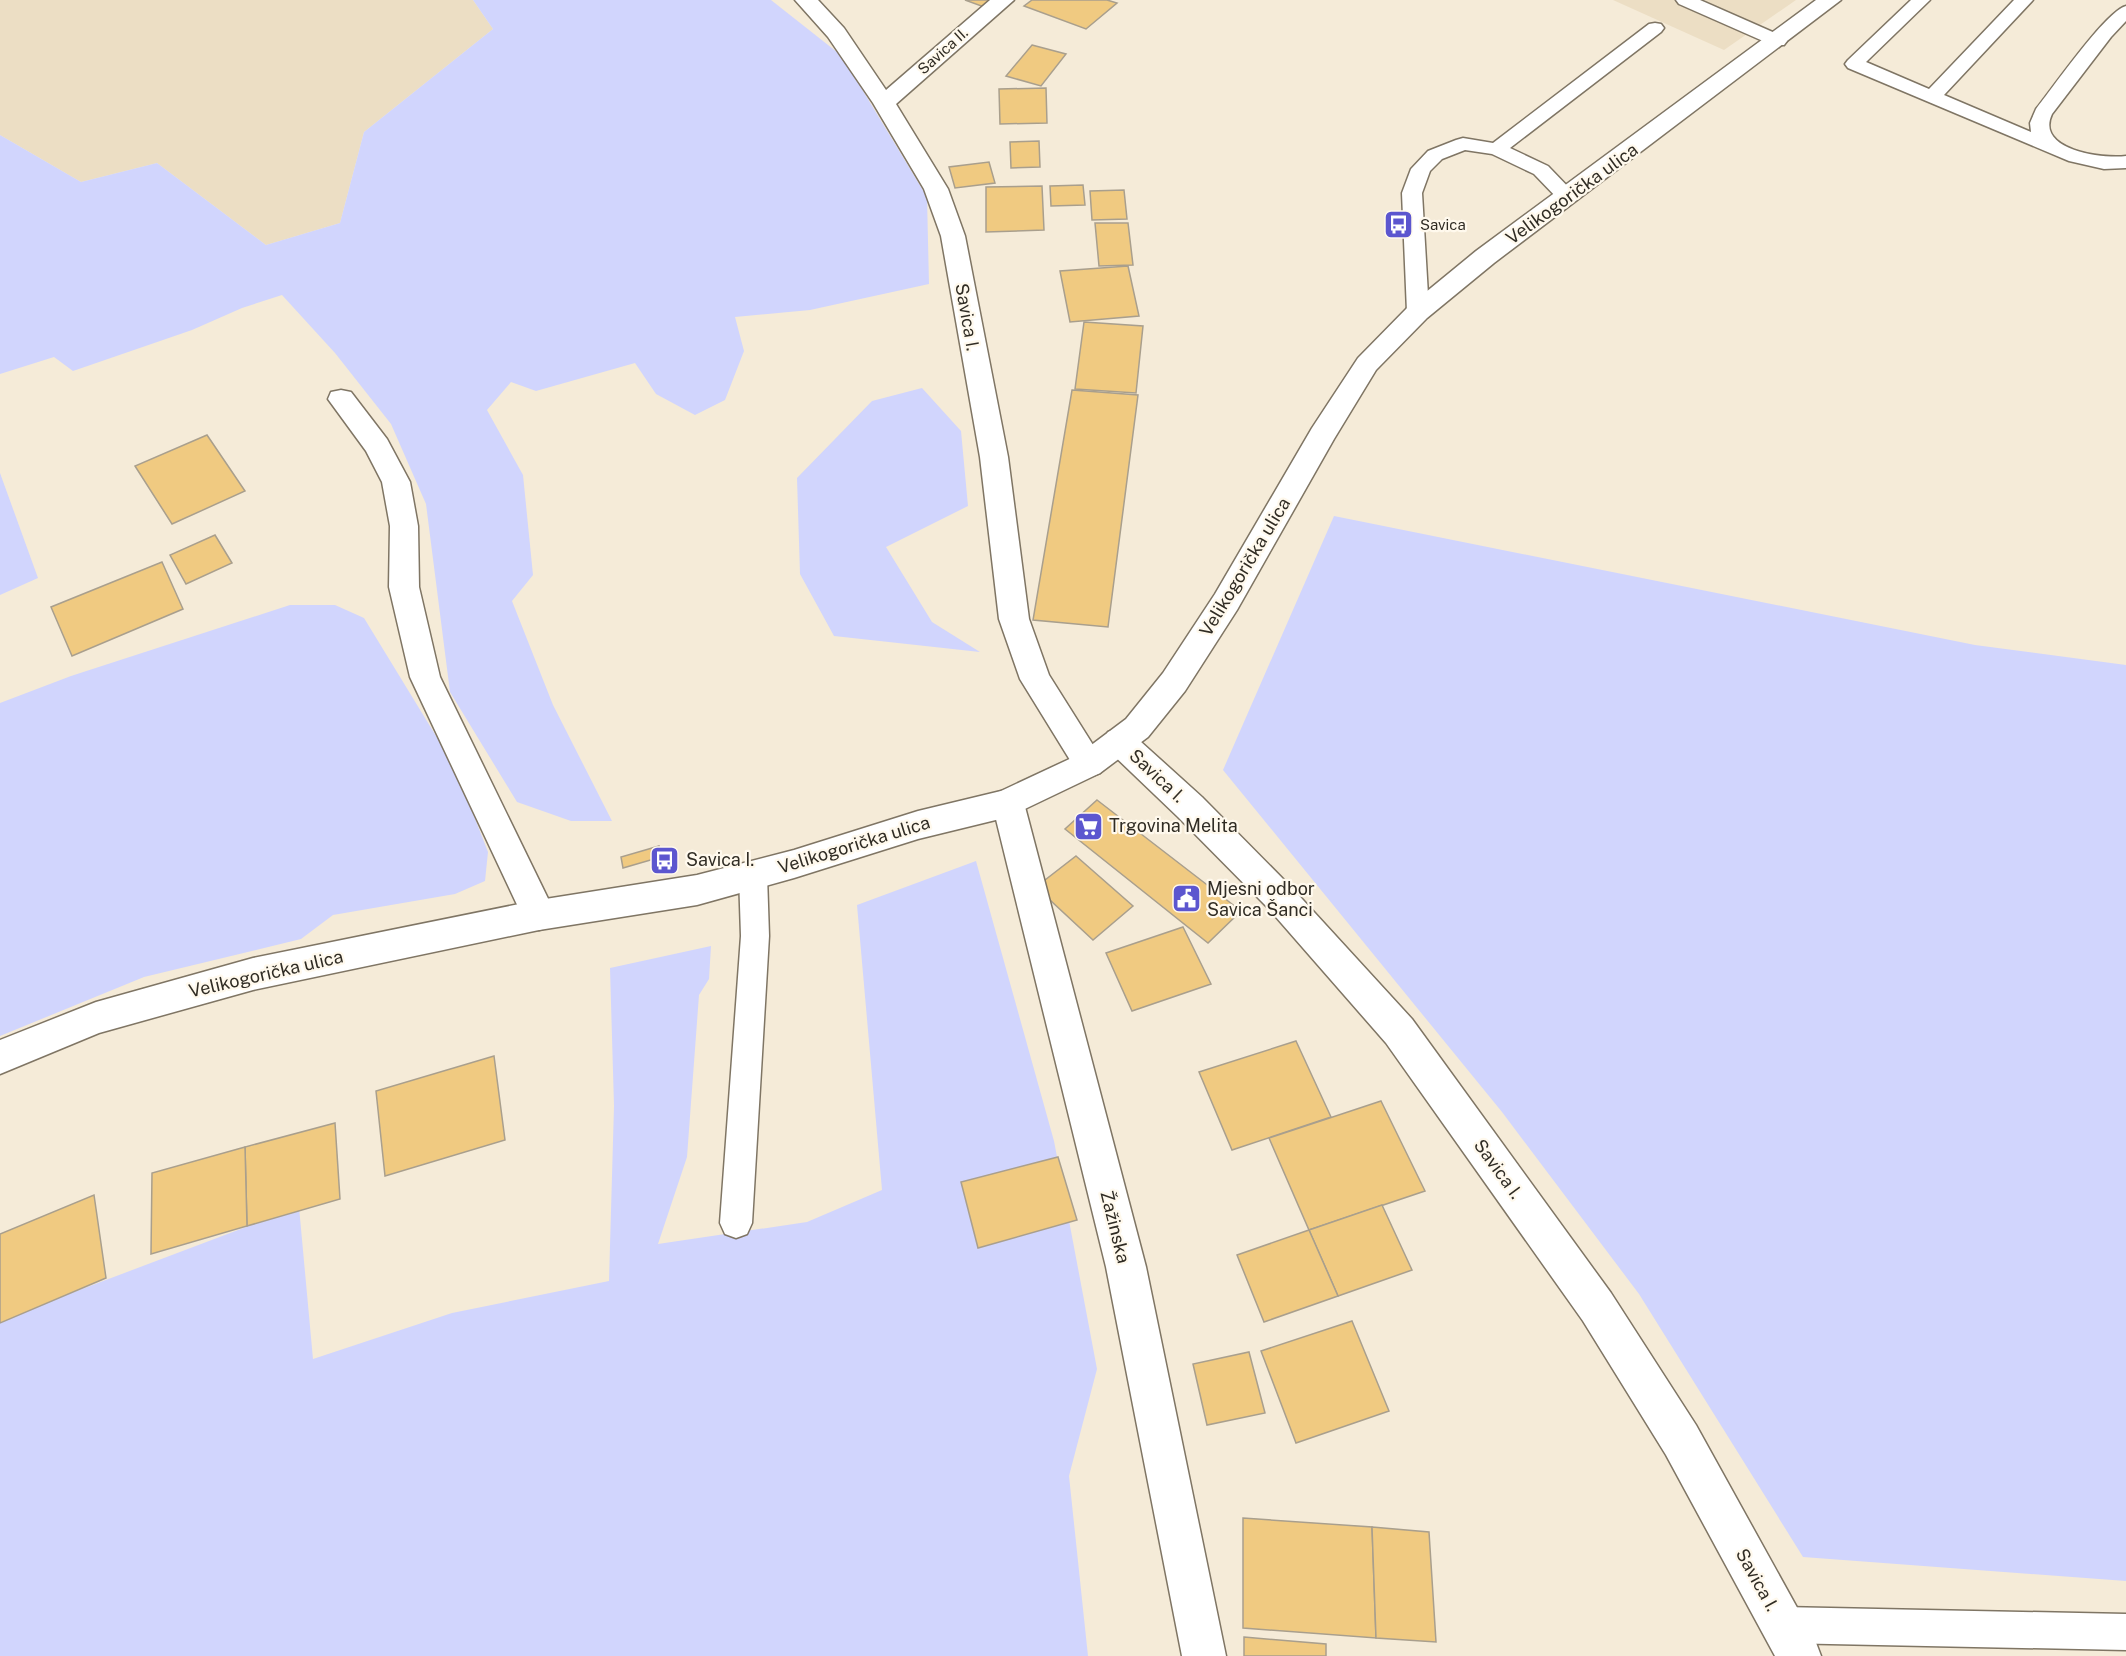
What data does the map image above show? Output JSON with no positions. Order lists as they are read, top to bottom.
{
  "streets": {
    "street": [
      "Savica II.",
      "Velikogorička ulica",
      "Savica I.",
      "Žažinska"
    ]
  },
  "crossings": [
    ["Savica II.", "Savica I."],
    ["Velikogorička ulica", "Savica I."],
    ["Velikogorička ulica", "Žažinska"]
  ],
  "places": {
    "bus stop": ["Savica", "Savica I."],
    "supermarket": ["Trgovina Melita"],
    "public building": ["Mjesni odbor Savica Šanci"]
  }
}
